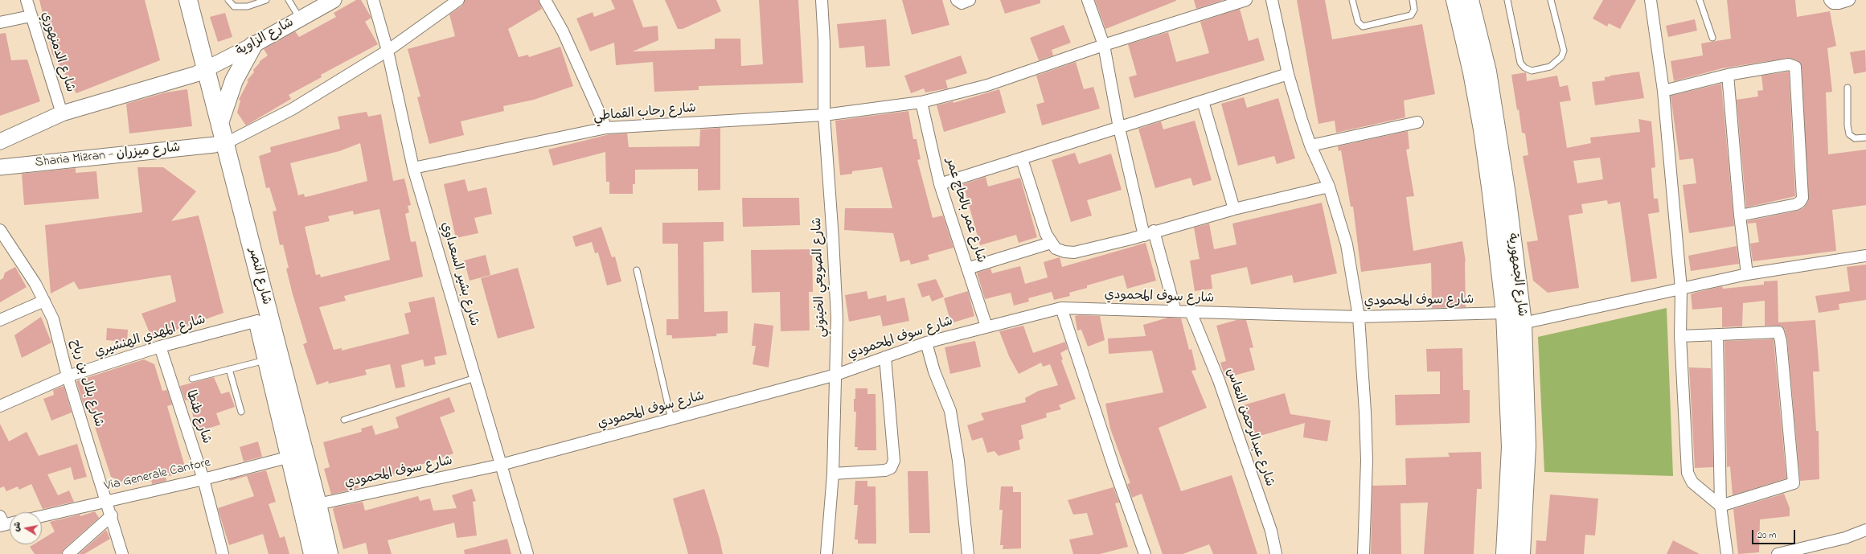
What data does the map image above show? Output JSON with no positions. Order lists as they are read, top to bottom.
{
  "streets": {
    "main road": ["شارع الجمهورية", "شارع النصر"],
    "street": [
      "شارع الزاوية",
      "شارع الدمنهوري",
      "شارع رحاب القماطي",
      "Sharia Mizran - شارع ميزران",
      "شارع عمر بالحاج عمر",
      "شارع بشير السعداوي",
      "شارع الصويعي الخيتوني",
      "شارع سوف المحمودي",
      "شارع المهدي الهنشيري",
      "شارع بلال بن رباح",
      "شارع طنطا",
      "شارع عبدالرحمن النعاس",
      "Via Generale Cantore"
    ]
  },
  "crossings": [
    ["شارع الزاوية", "شارع الدمنهوري"],
    ["شارع الزاوية", "شارع النصر"],
    ["شارع رحاب القماطي", "شارع عمر بالحاج عمر"],
    ["شارع رحاب القماطي", "شارع بشير السعداوي"],
    ["شارع رحاب القماطي", "شارع الصويعي الخيتوني"],
    ["Sharia Mizran - شارع ميزران", "شارع النصر"],
    ["شارع عمر بالحاج عمر", "شارع سوف المحمودي"],
    ["شارع بشير السعداوي", "شارع سوف المحمودي"],
    ["شارع الجمهورية", "شارع سوف المحمودي"],
    ["شارع النصر", "شارع سوف المحمودي"],
    ["شارع النصر", "شارع المهدي الهنشيري"],
    ["شارع النصر", "Via Generale Cantore"],
    ["شارع الصويعي الخيتوني", "شارع سوف المحمودي"],
    ["شارع سوف المحمودي", "شارع عبدالرحمن النعاس"],
    ["شارع المهدي الهنشيري", "شارع بلال بن رباح"],
    ["شارع المهدي الهنشيري", "شارع طنطا"],
    ["شارع بلال بن رباح", "Via Generale Cantore"],
    ["شارع طنطا", "Via Generale Cantore"]
  ],
  "scale_bar": "20 m",
  "north": "left"
}
